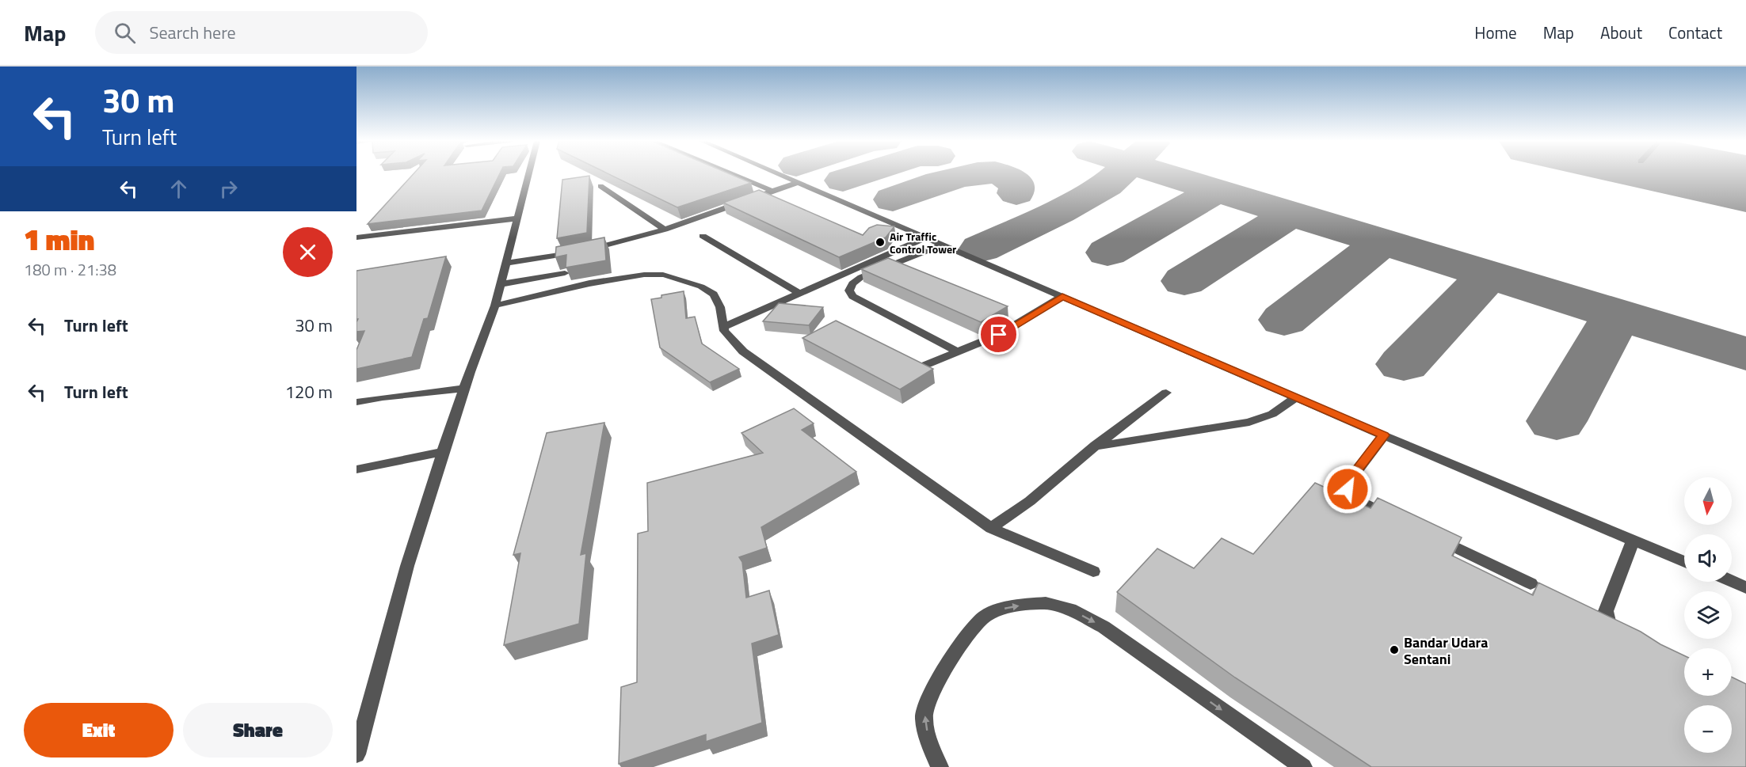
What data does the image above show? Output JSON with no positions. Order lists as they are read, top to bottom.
{
  "places": ["Air Traffic Control Tower", "Bandar Udara Sentani"],
  "north": "bottom",
  "page": {
    "header": "Map",
    "search": "Search here",
    "nav": [
      "Home",
      "Map",
      "About",
      "Contact"
    ],
    "turn": ["30 m", "Turn left"],
    "heading": ["1 min", "180 m · 21:38"],
    "list": [
      {
        "name": "Turn left",
        "value": "30 m"
      },
      {
        "name": "Turn left",
        "value": "120 m"
      }
    ],
    "map_buttons": ["+", "−"],
    "buttons": ["Exit", "Share"]
  }
}
